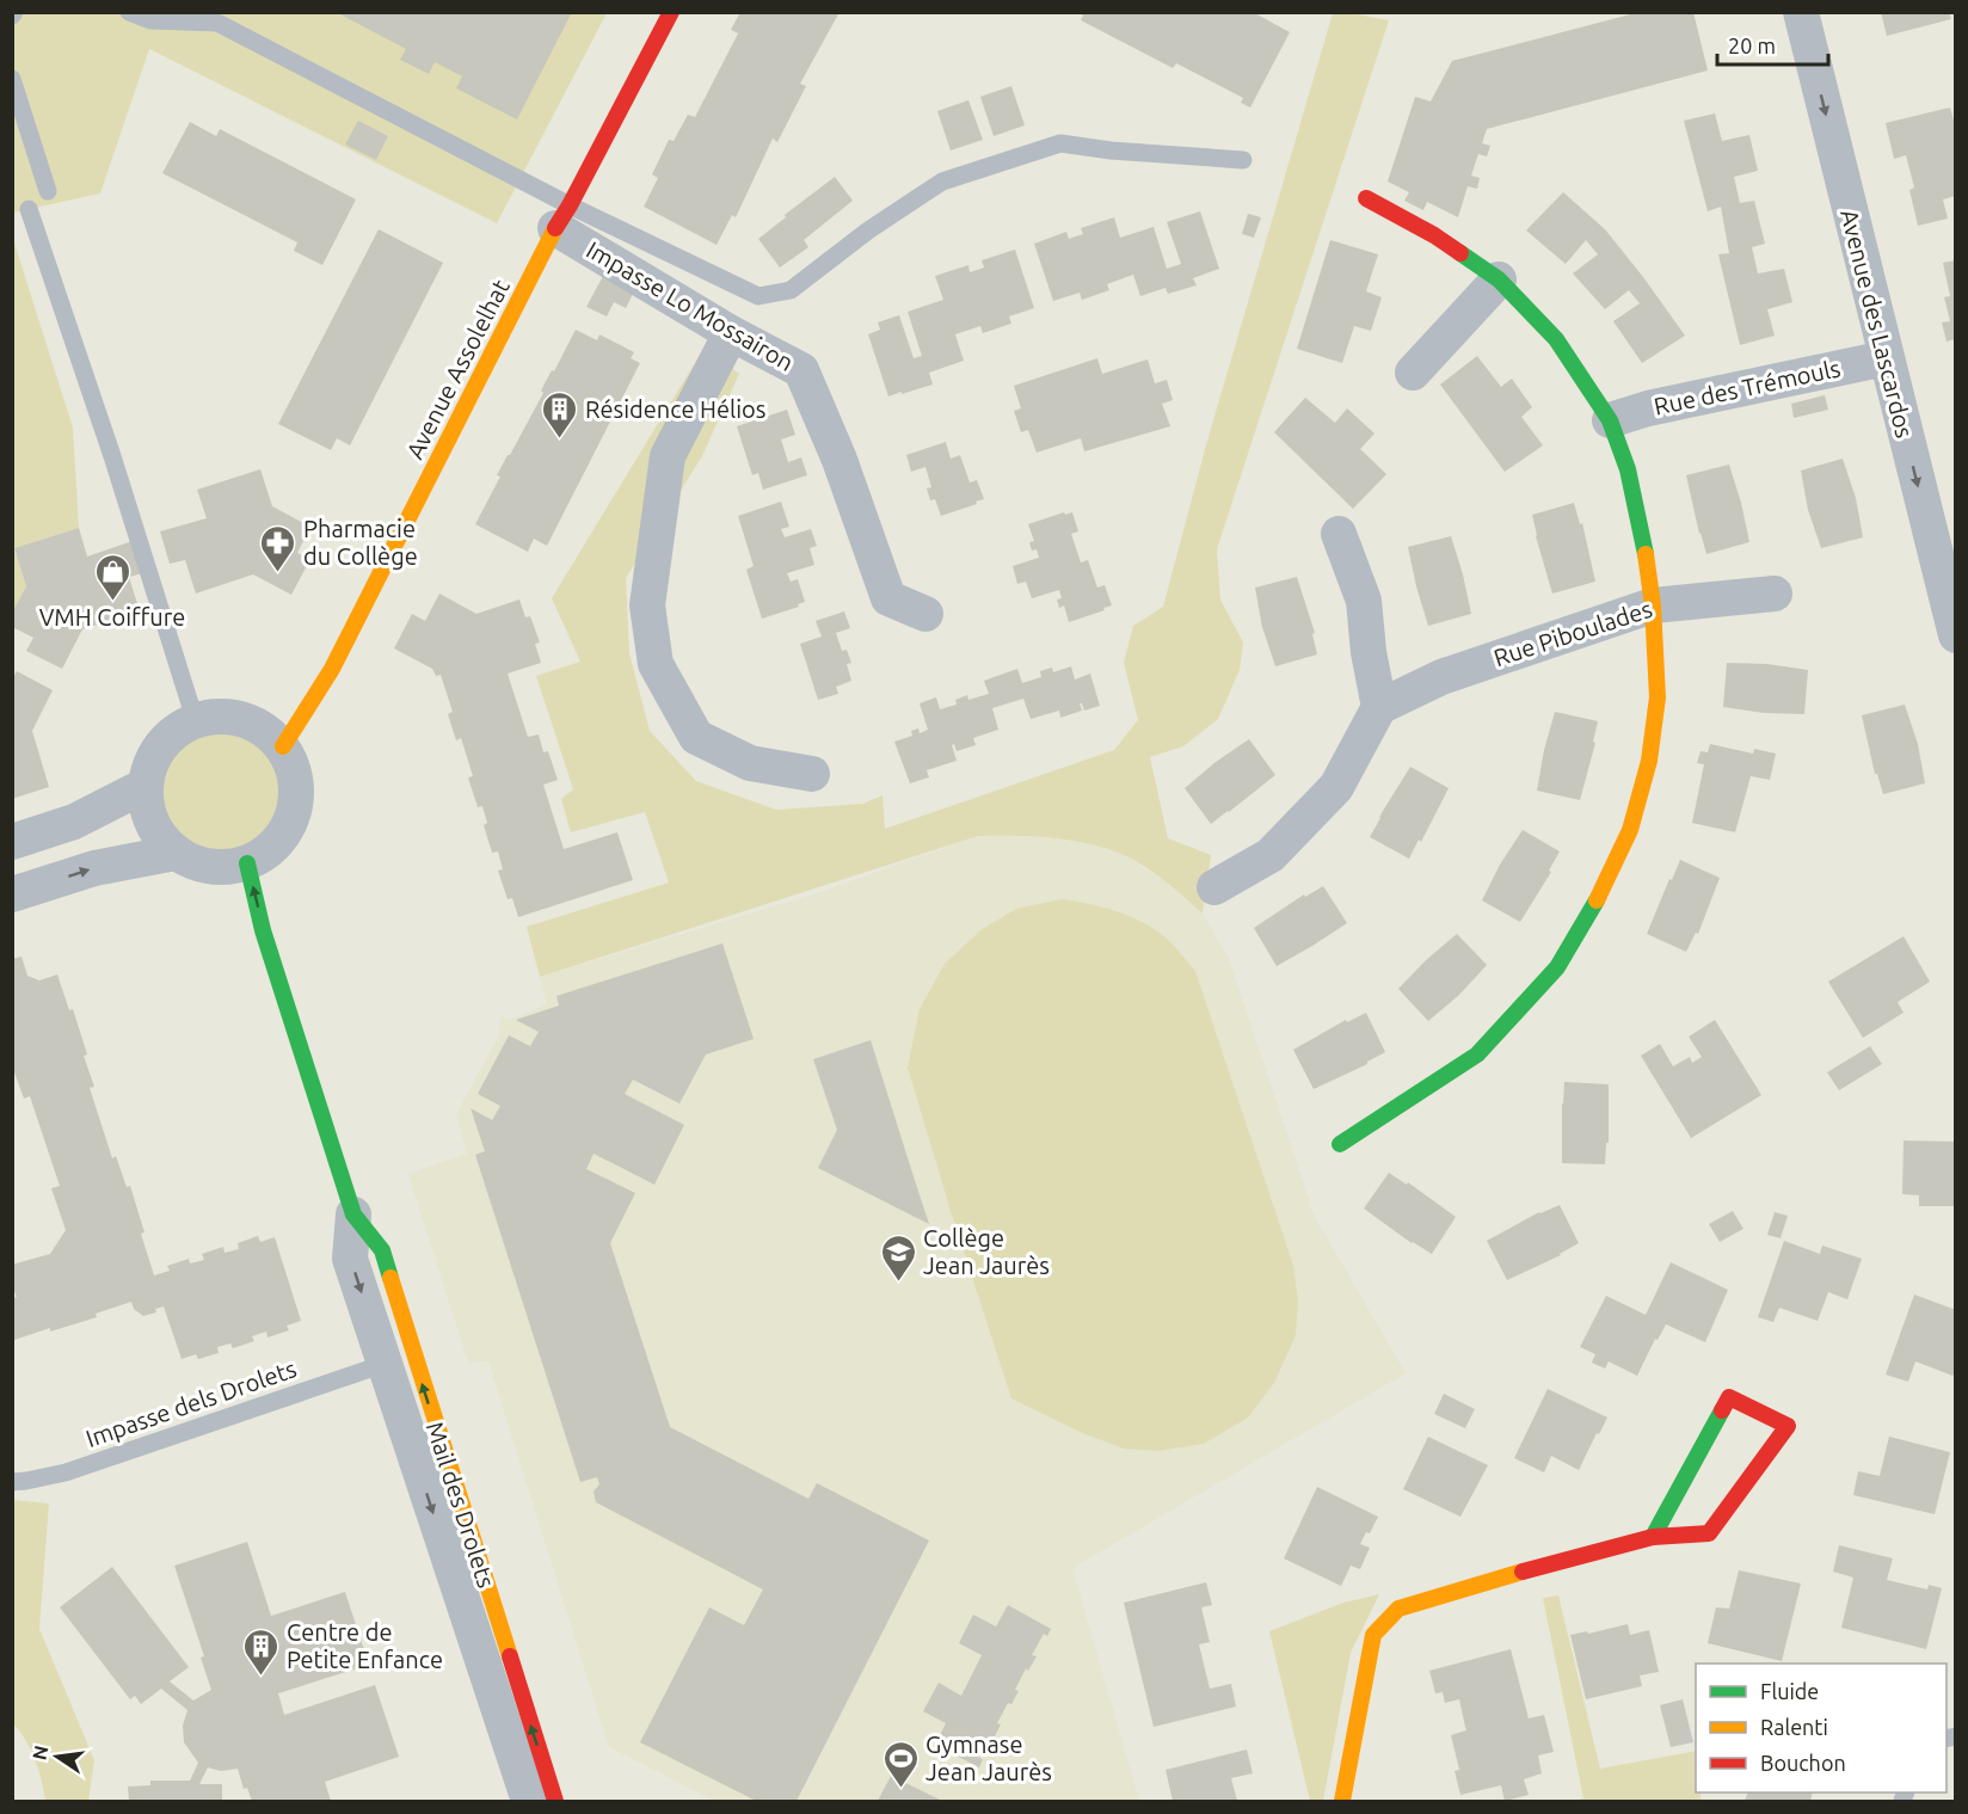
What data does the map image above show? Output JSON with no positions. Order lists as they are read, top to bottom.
{
  "streets": {
    "street": [
      "Impasse Lo Mossairon",
      "Avenue des Lascardos",
      "Avenue Assolelhat",
      "Rue des Trémouls",
      "Rue Piboulades",
      "Mail des Drolets"
    ],
    "lane": ["Impasse dels Drolets"]
  },
  "crossings": [
    ["Impasse Lo Mossairon", "Avenue Assolelhat"],
    ["Avenue des Lascardos", "Rue des Trémouls"],
    ["Avenue Assolelhat", "Mail des Drolets"],
    ["Impasse dels Drolets", "Mail des Drolets"]
  ],
  "places": {
    "building": ["Résidence Hélios", "Centre de Petite Enfance"],
    "pharmacy": ["Pharmacie du Collège"],
    "shop": ["VMH Coiffure"],
    "school or university": ["Collège Jean Jaurès"],
    "sports": ["Gymnase Jean Jaurès"]
  },
  "legend": ["Fluide", "Ralenti", "Bouchon"],
  "scale_bar": "20 m",
  "north": "left"
}
